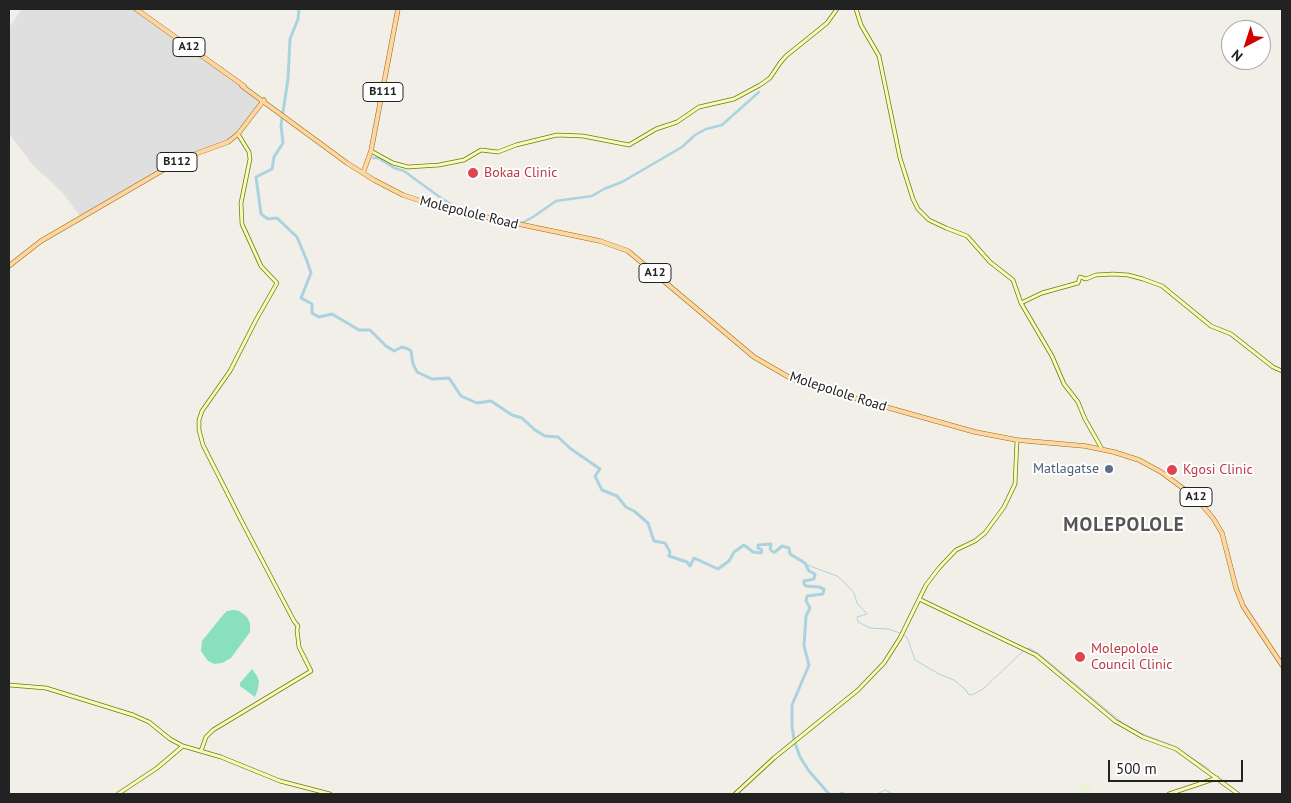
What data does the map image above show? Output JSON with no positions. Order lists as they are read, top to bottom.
{
  "streets": {
    "main road": [
      "A12",
      "B111",
      "B112",
      "Molepolole Road"
    ]
  },
  "crossings": [
    ["B111", "Molepolole Road"],
    ["B112", "Molepolole Road"]
  ],
  "districts": ["MOLEPOLOLE"],
  "places": [
    "Bokaa Clinic",
    "Matlagatse",
    "Kgosi Clinic",
    "Molepolole Council Clinic"
  ],
  "scale_bar": "500 m",
  "north": "bottom left"
}
